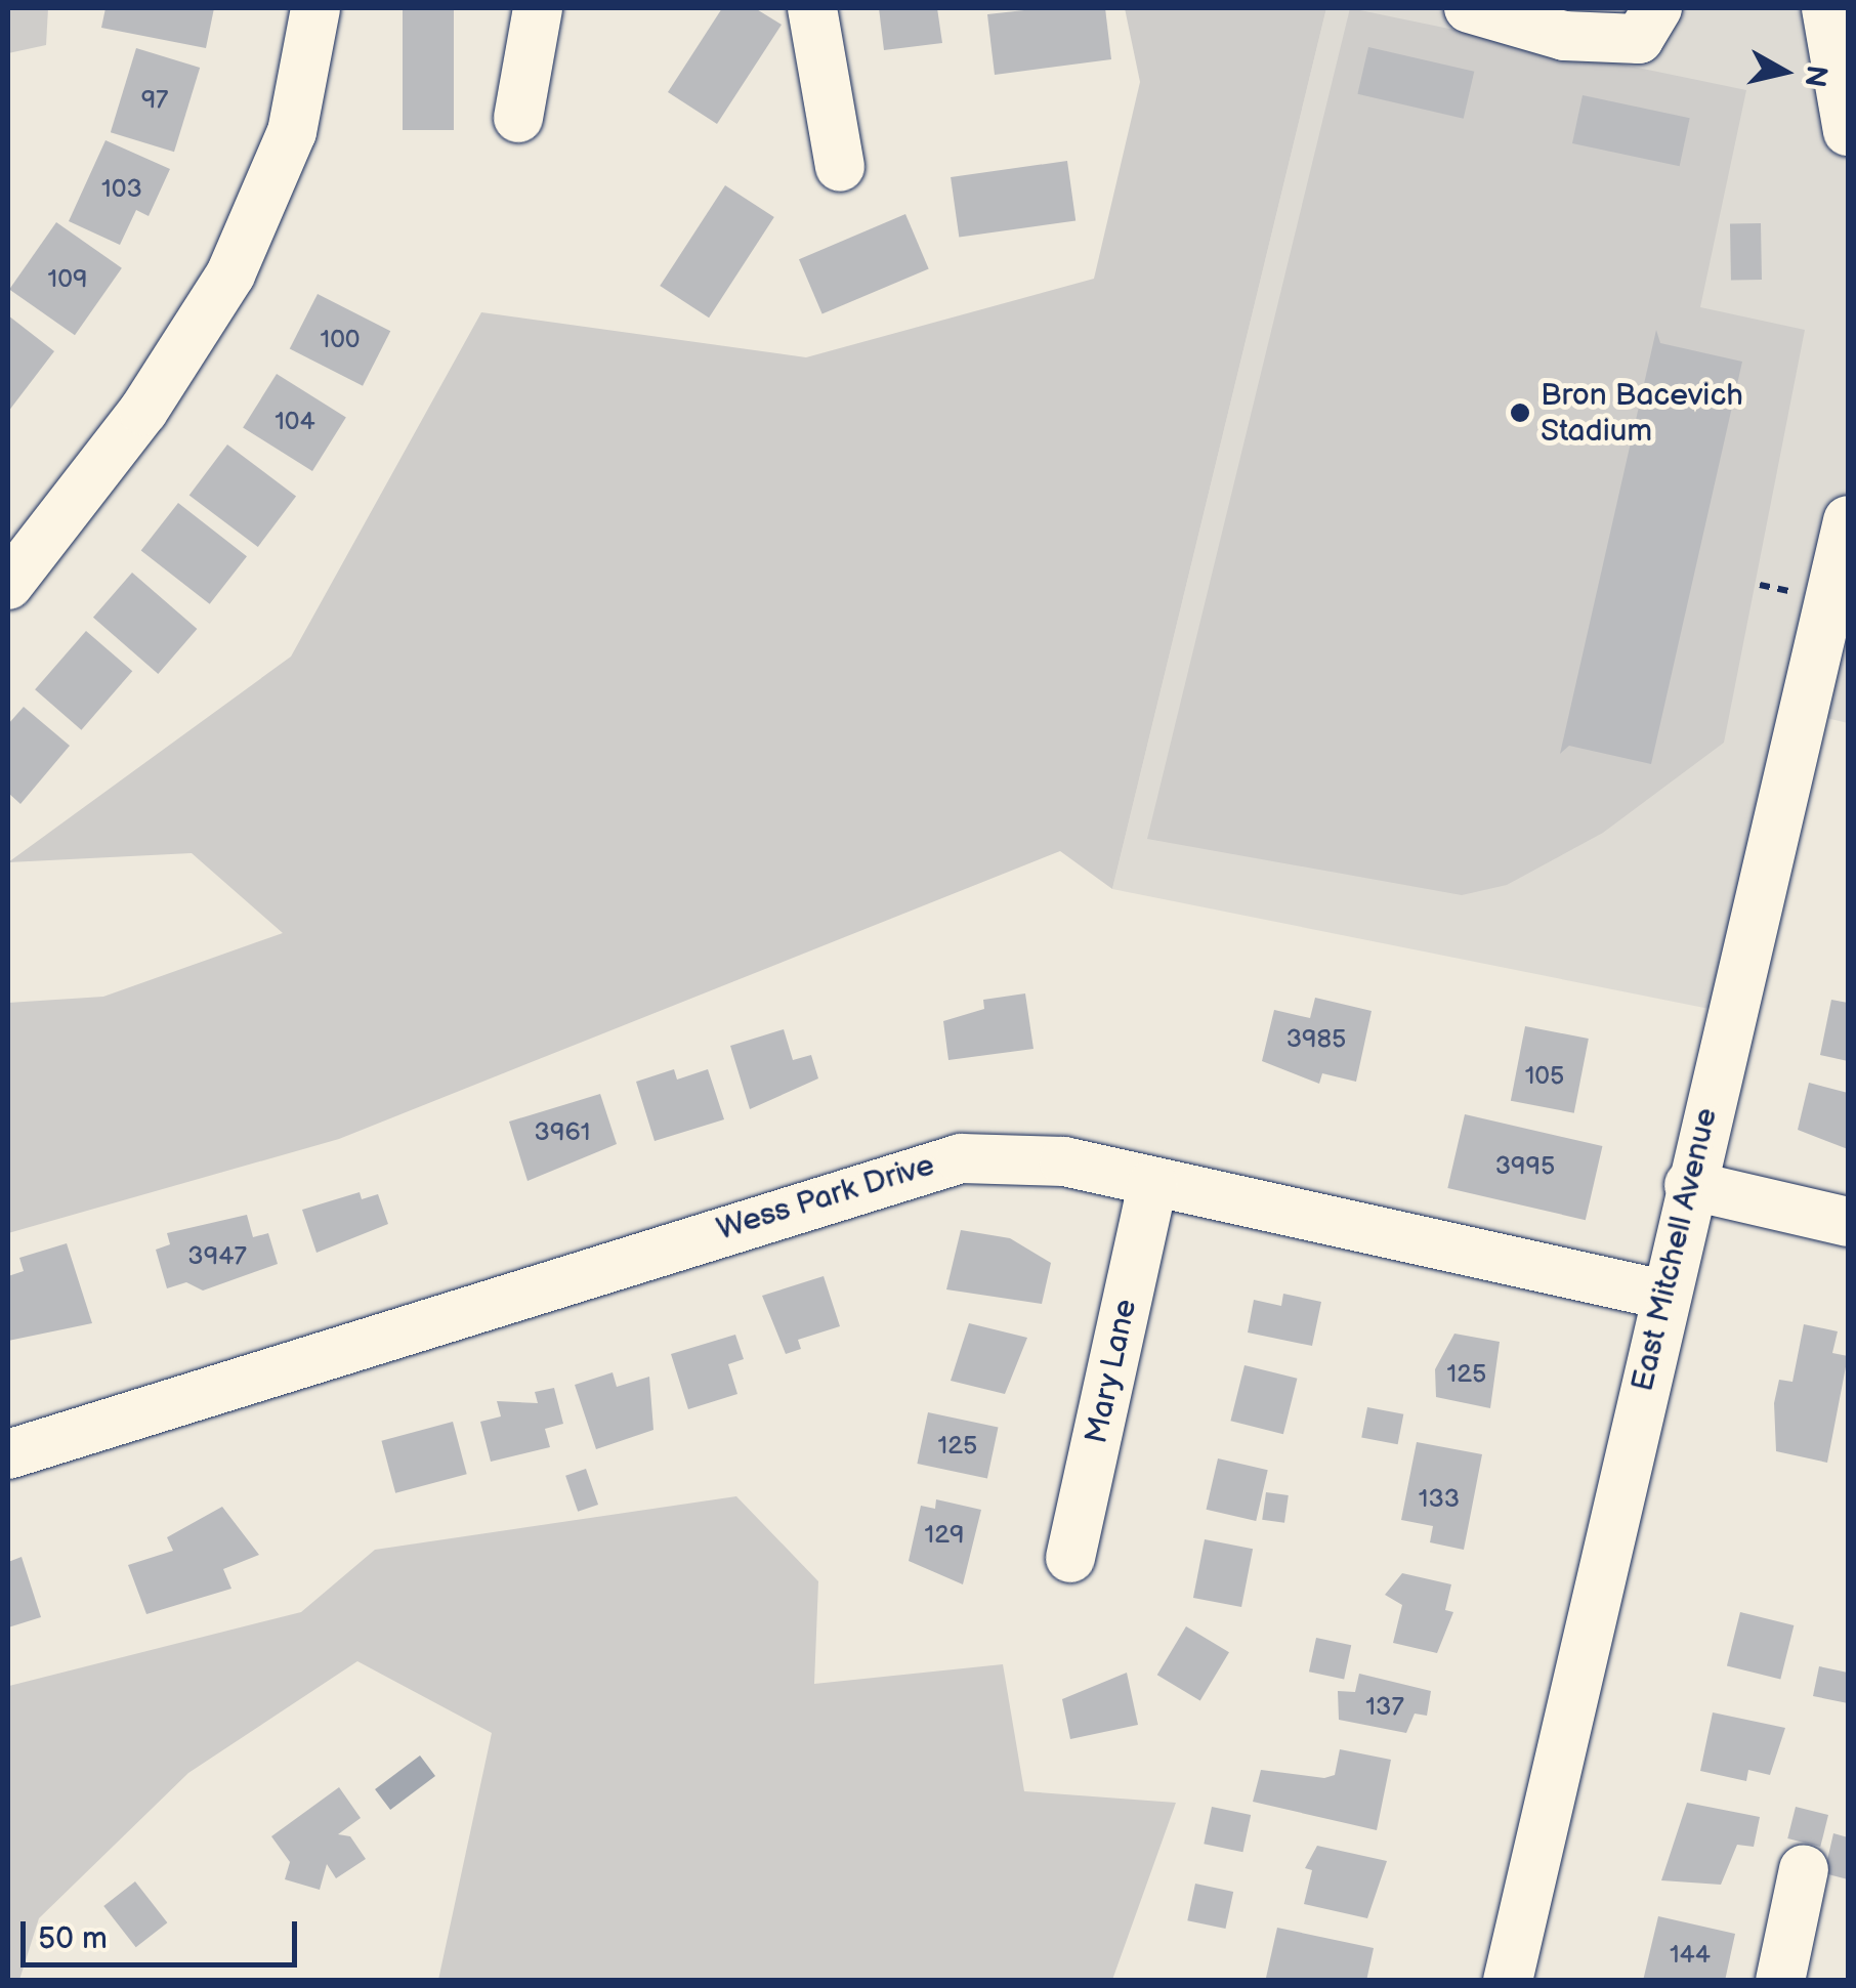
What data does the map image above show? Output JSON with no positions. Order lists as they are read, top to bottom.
{
  "streets": {
    "street": ["Wess Park Drive", "East Mitchell Avenue", "Mary Lane"]
  },
  "crossings": [
    ["Wess Park Drive", "East Mitchell Avenue"],
    ["Wess Park Drive", "Mary Lane"]
  ],
  "places": ["Bron Bacevich Stadium"],
  "house_numbers": [
    "97",
    "103",
    "109",
    "100",
    "104",
    "3985",
    "105",
    "3961",
    "3995",
    "3947",
    "125",
    "125",
    "133",
    "129",
    "137",
    "144"
  ],
  "scale_bar": "50 m",
  "north": "right"
}
